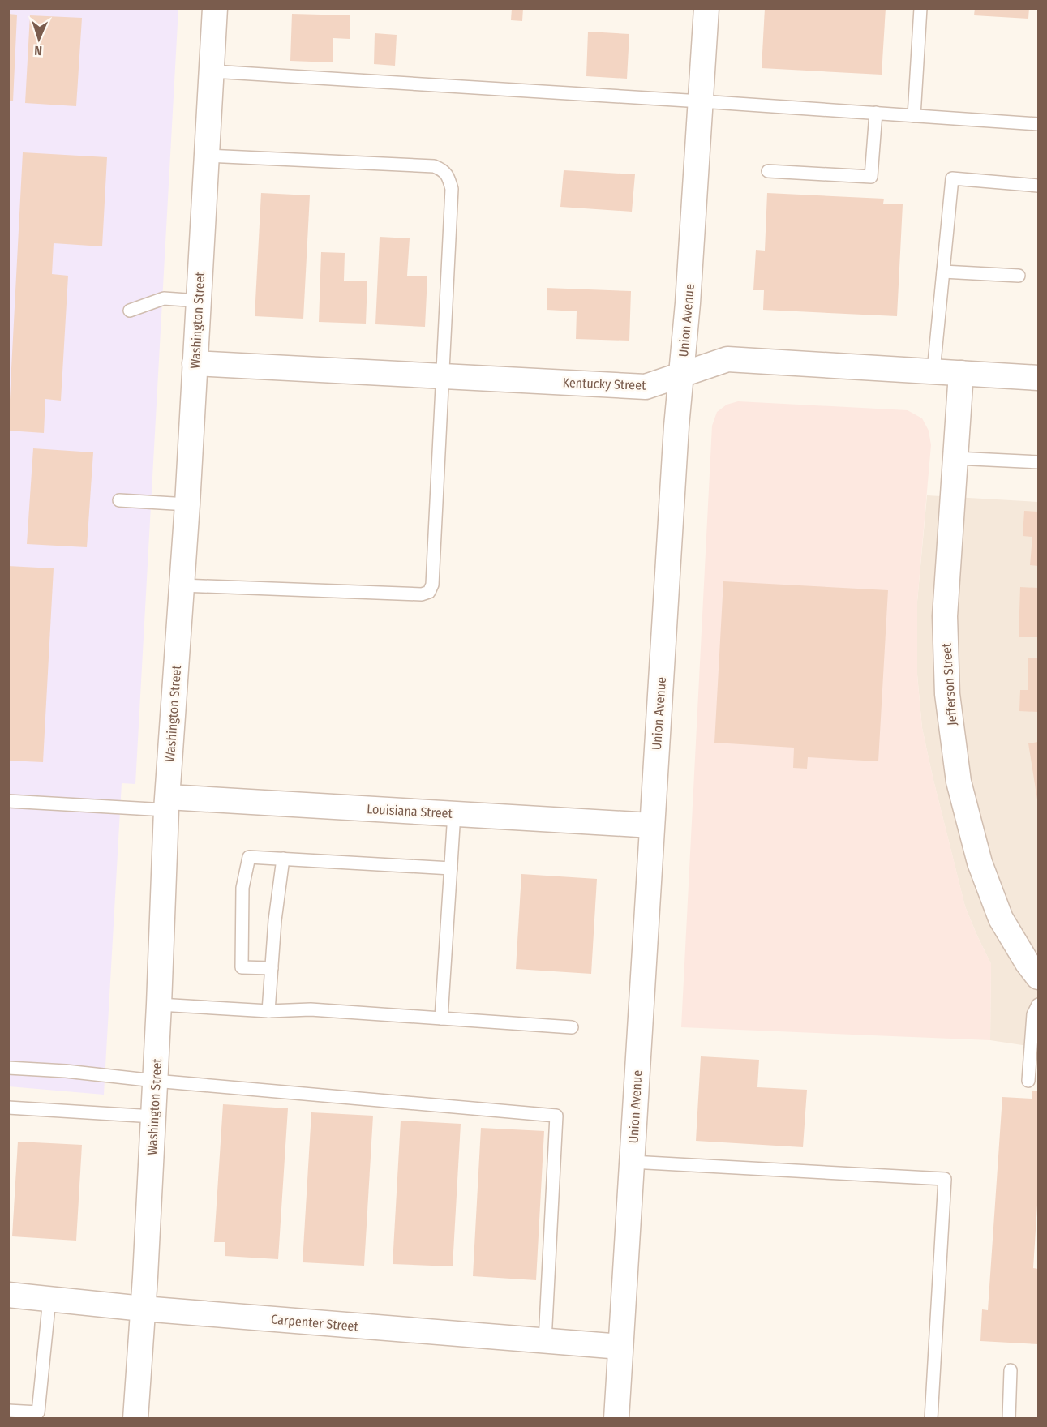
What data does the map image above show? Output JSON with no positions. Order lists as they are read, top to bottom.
{
  "streets": {
    "street": [
      "Washington Street",
      "Union Avenue",
      "Kentucky Street",
      "Jefferson Street",
      "Louisiana Street",
      "Carpenter Street"
    ]
  },
  "crossings": [
    ["Washington Street", "Kentucky Street"],
    ["Washington Street", "Louisiana Street"],
    ["Washington Street", "Carpenter Street"],
    ["Union Avenue", "Kentucky Street"],
    ["Union Avenue", "Louisiana Street"],
    ["Union Avenue", "Carpenter Street"],
    ["Kentucky Street", "Jefferson Street"]
  ],
  "north": "bottom"
}
